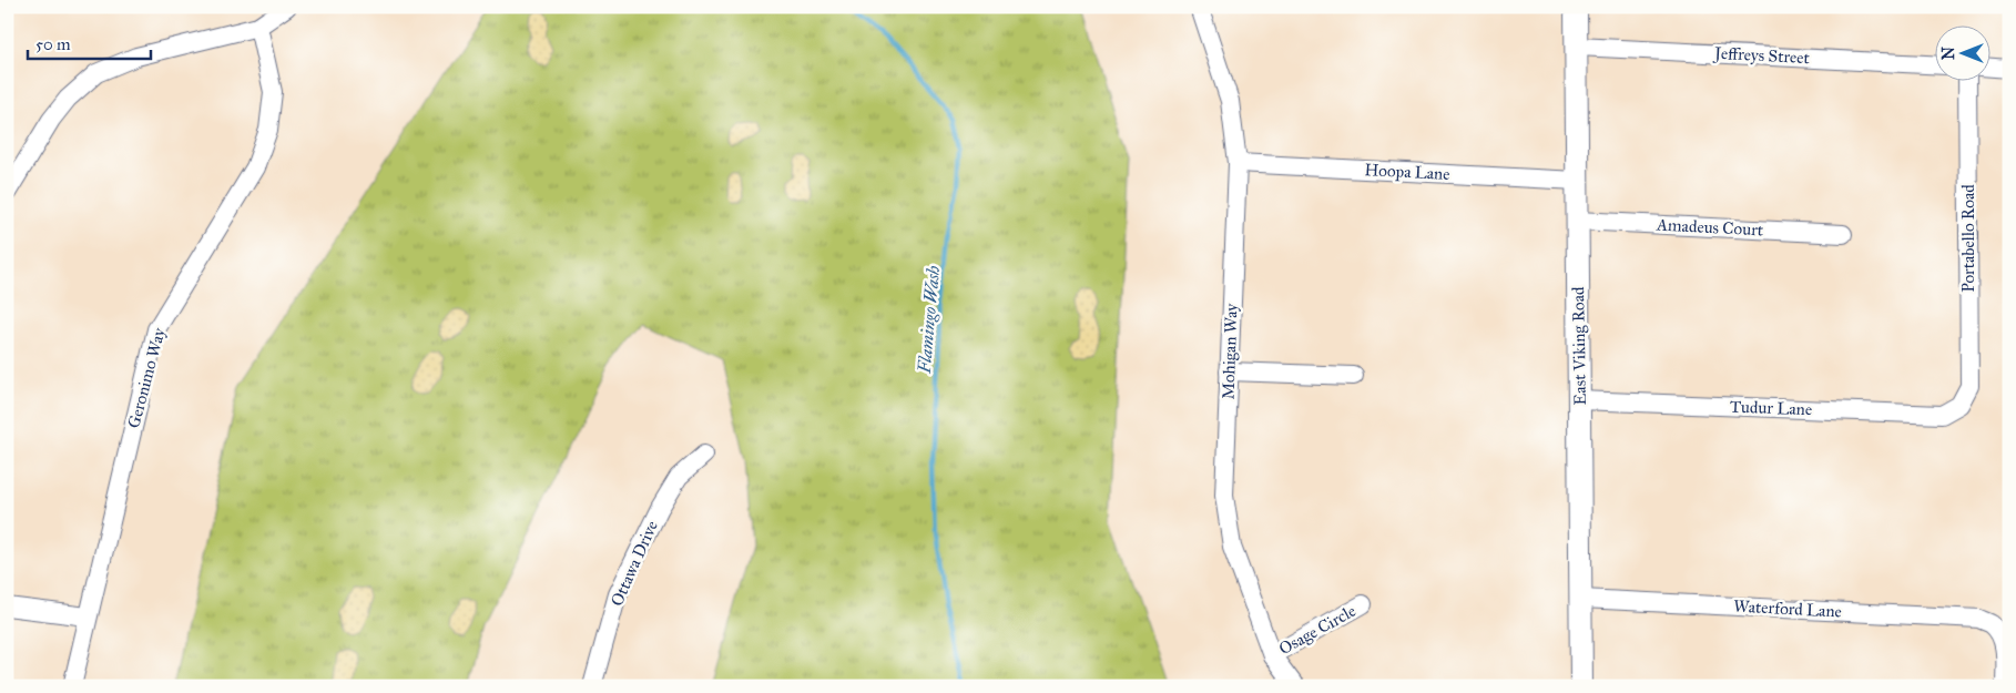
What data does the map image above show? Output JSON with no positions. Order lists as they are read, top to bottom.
{
  "streets": {
    "street": [
      "Jeffreys Street",
      "Hoopa Lane",
      "Amadeus Court",
      "Portabello Road",
      "East Viking Road",
      "Mohigan Way",
      "Geronimo Way",
      "Tudur Lane",
      "Ottawa Drive",
      "Waterford Lane",
      "Osage Circle"
    ]
  },
  "crossings": [
    ["Jeffreys Street", "East Viking Road"],
    ["Hoopa Lane", "East Viking Road"],
    ["Hoopa Lane", "Mohigan Way"],
    ["Amadeus Court", "East Viking Road"],
    ["Portabello Road", "Tudur Lane"],
    ["East Viking Road", "Tudur Lane"],
    ["East Viking Road", "Waterford Lane"],
    ["Mohigan Way", "Osage Circle"]
  ],
  "water": ["Flamingo Wash"],
  "scale_bar": "50 m",
  "north": "left"
}
